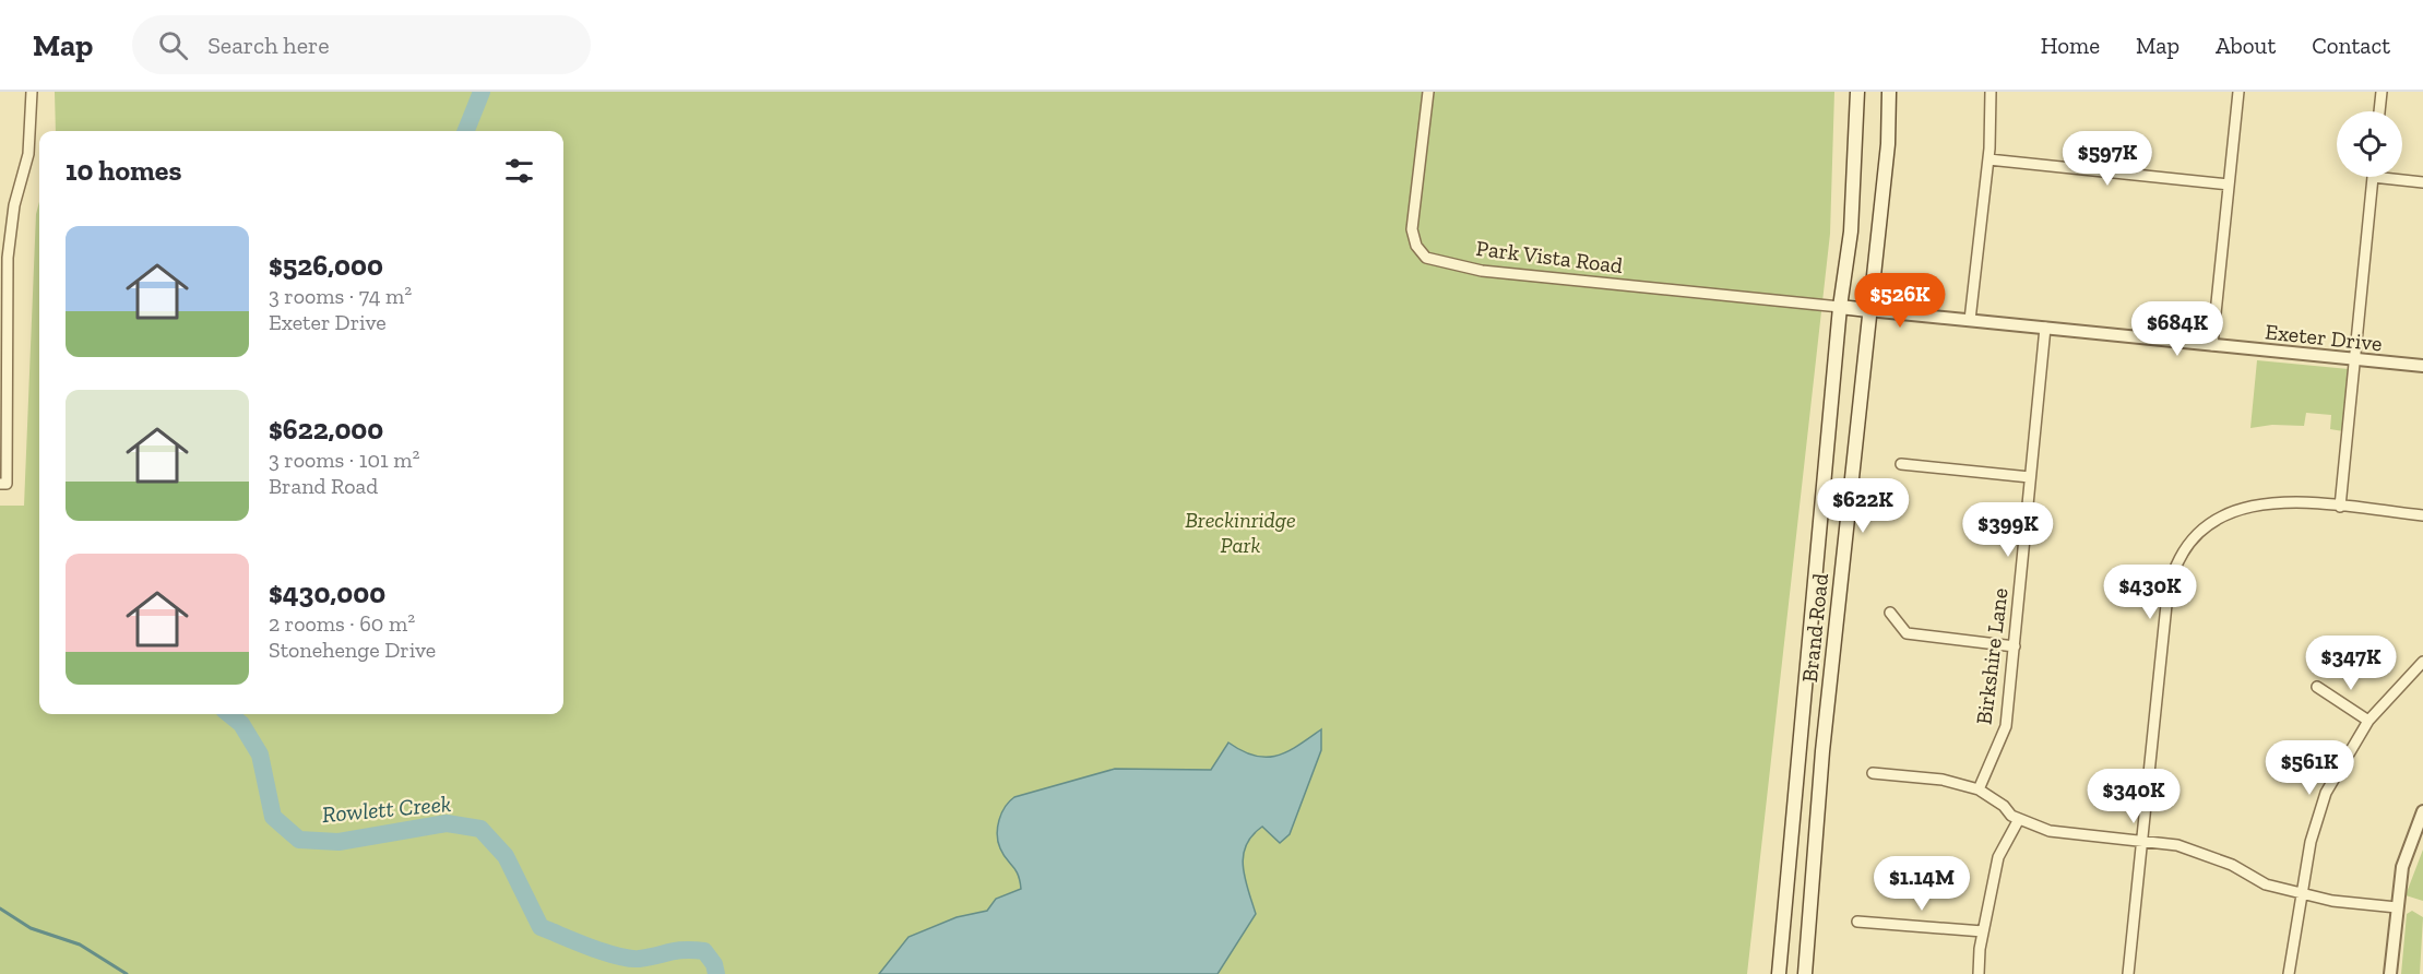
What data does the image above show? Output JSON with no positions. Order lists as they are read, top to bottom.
{
  "streets": {
    "main road": ["Brand Road"],
    "street": ["Park Vista Road", "Exeter Drive", "Birkshire Lane"]
  },
  "crossings": [
    ["Park Vista Road", "Brand Road"],
    ["Exeter Drive", "Brand Road"],
    ["Exeter Drive", "Birkshire Lane"]
  ],
  "water": ["Rowlett Creek"],
  "parks": ["Breckinridge Park"],
  "page": {
    "header": "Map",
    "search": "Search here",
    "nav": [
      "Home",
      "Map",
      "About",
      "Contact"
    ],
    "price": [
      "$597K",
      "$526K",
      "$684K",
      "$622K",
      "$399K",
      "$430K",
      "$347K",
      "$561K",
      "$340K",
      "$1.14M"
    ],
    "heading": "10 homes",
    "list": [
      {
        "name": "$526,000",
        "note": "3 rooms · 74 m² · Exeter Drive"
      },
      {
        "name": "$622,000",
        "note": "3 rooms · 101 m² · Brand Road"
      },
      {
        "name": "$430,000",
        "note": "2 rooms · 60 m² · Stonehenge Drive"
      }
    ]
  }
}
